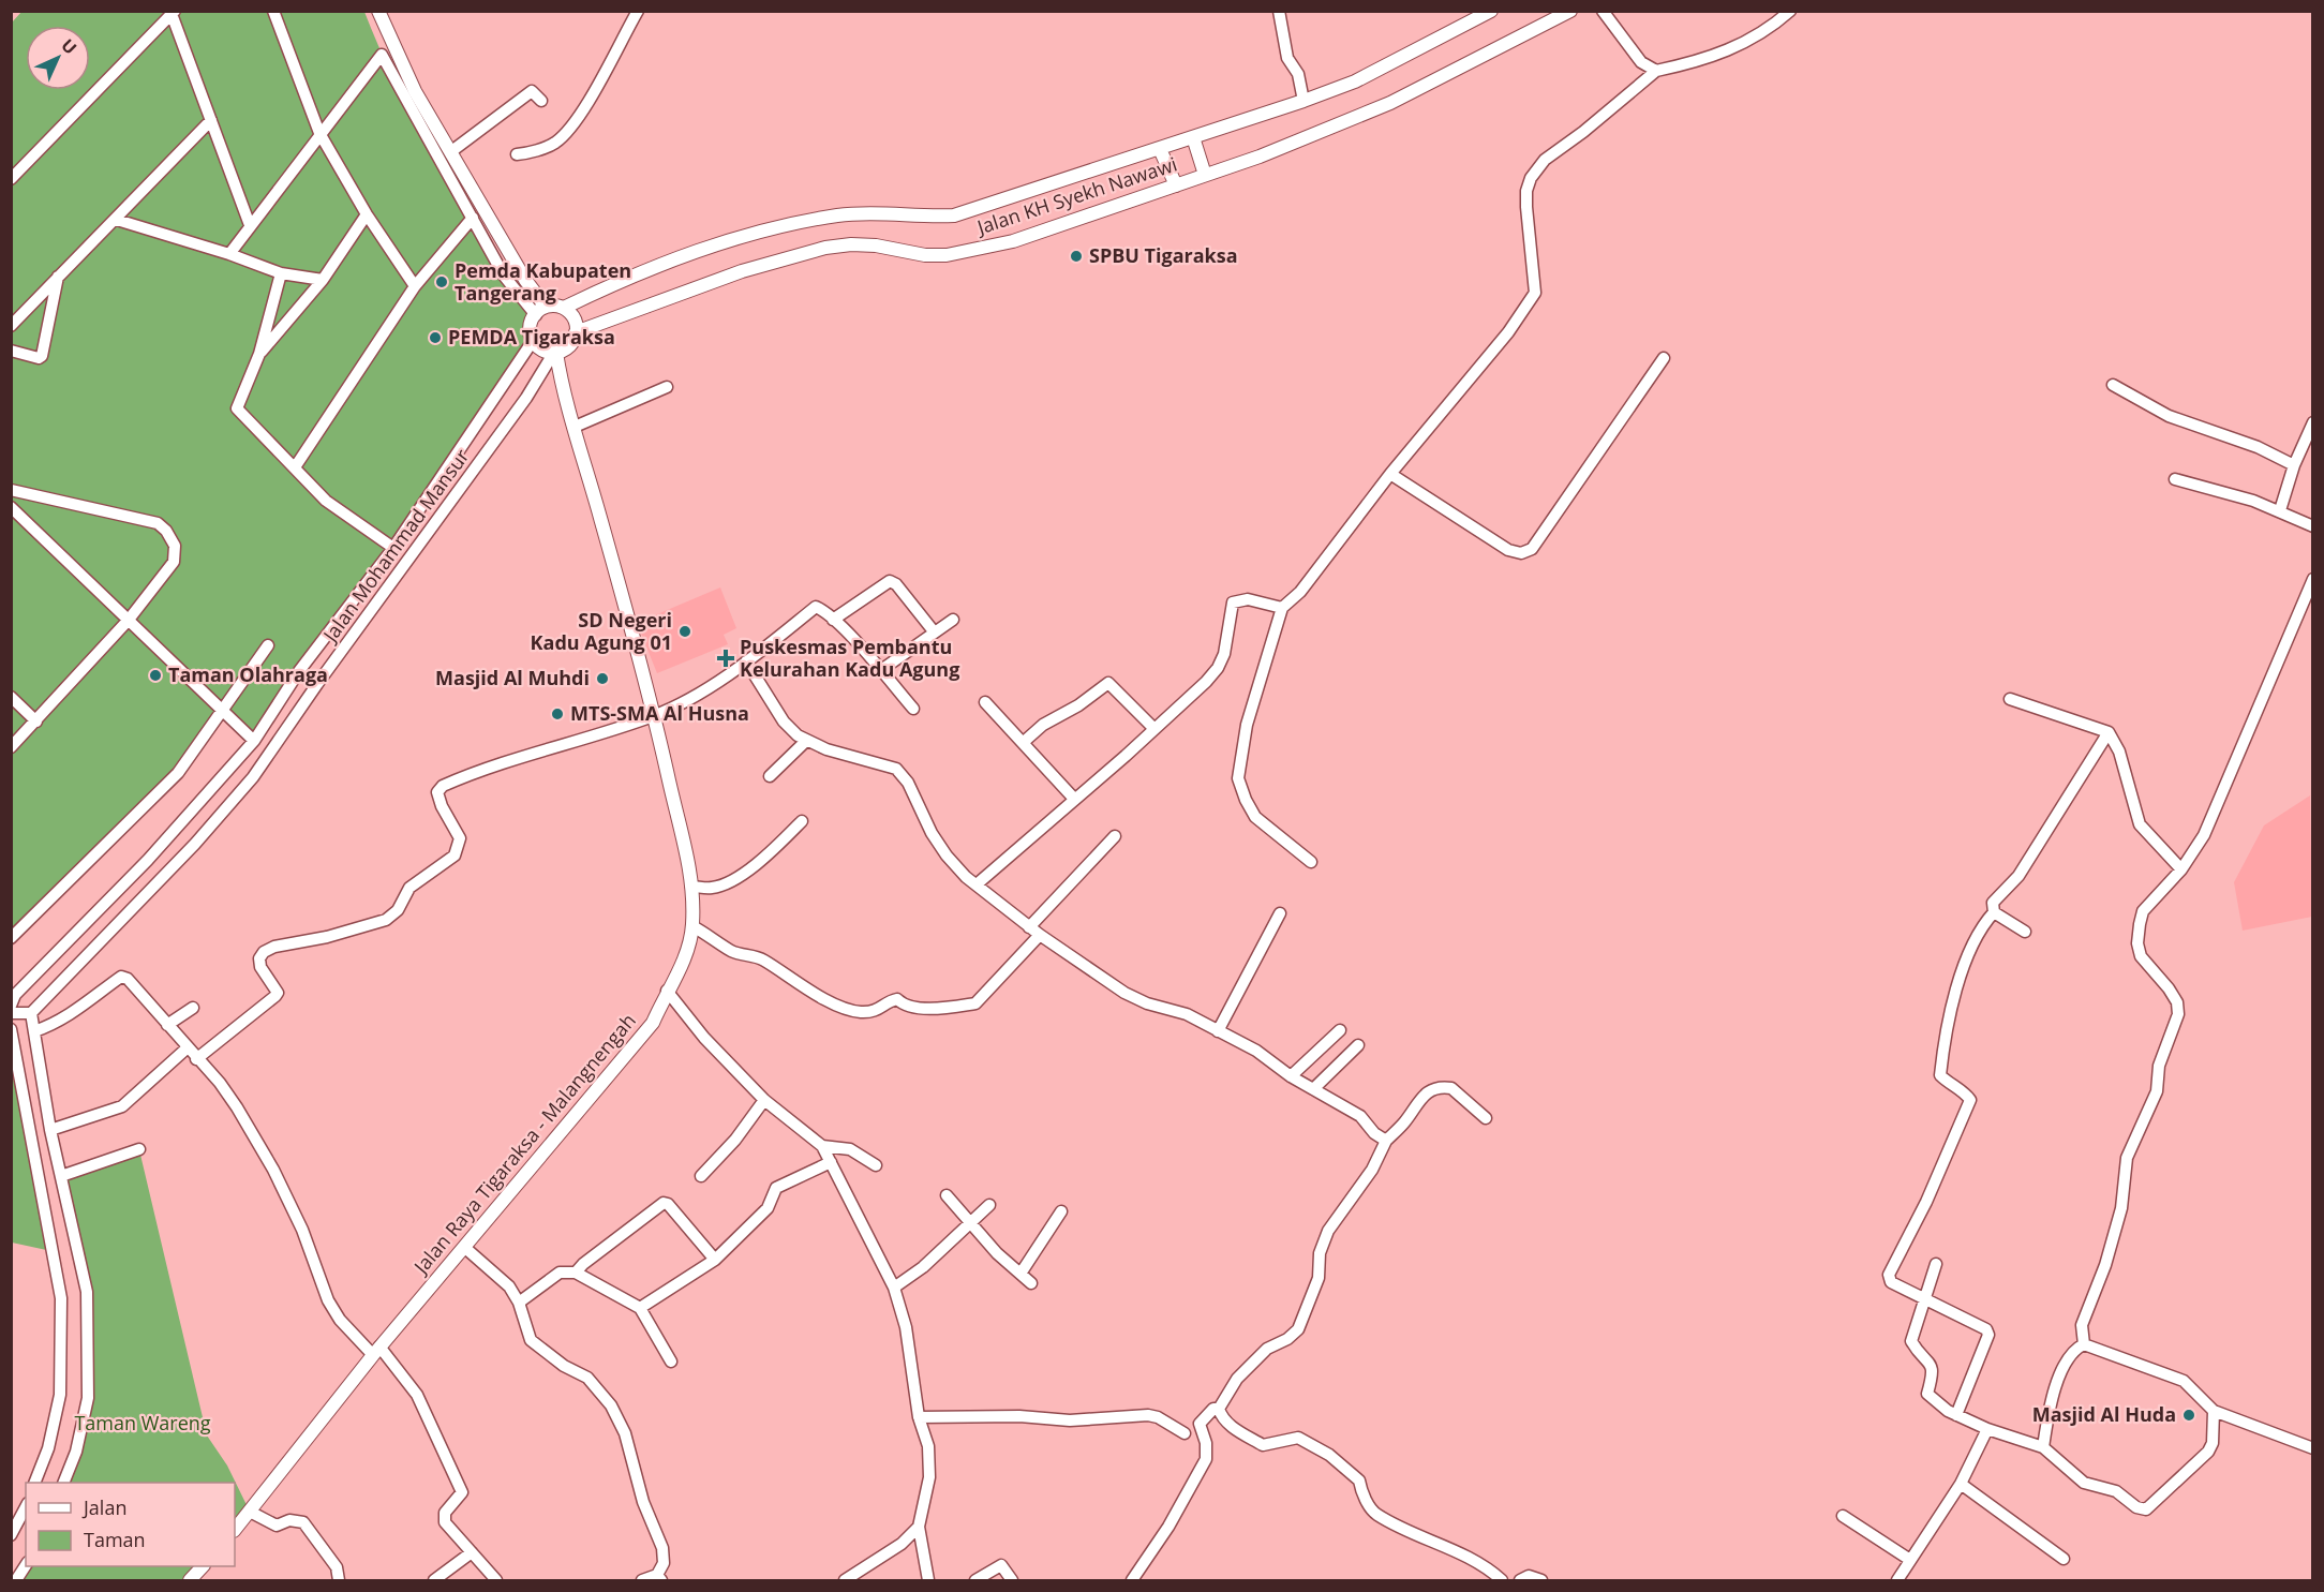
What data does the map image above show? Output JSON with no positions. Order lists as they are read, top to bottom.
{
  "streets": {
    "main road": ["Jalan KH Syekh Nawawi", "Jalan Raya Tigaraksa - Malangnengah"],
    "street": ["Jalan Mohammad Mansur"]
  },
  "crossings": [
    ["Jalan KH Syekh Nawawi", "Jalan Mohammad Mansur"],
    ["Jalan KH Syekh Nawawi", "Jalan Raya Tigaraksa - Malangnengah"],
    ["Jalan Mohammad Mansur", "Jalan Raya Tigaraksa - Malangnengah"]
  ],
  "parks": ["Taman Wareng"],
  "places": {
    "other": [
      "SPBU Tigaraksa",
      "Pemda Kabupaten Tangerang",
      "PEMDA Tigaraksa",
      "SD Negeri Kadu Agung 01",
      "Taman Olahraga",
      "Masjid Al Muhdi",
      "MTS-SMA Al Husna",
      "Masjid Al Huda"
    ],
    "health": ["Puskesmas Pembantu Kelurahan Kadu Agung"]
  },
  "legend": ["Jalan", "Taman"],
  "north": "top right"
}
